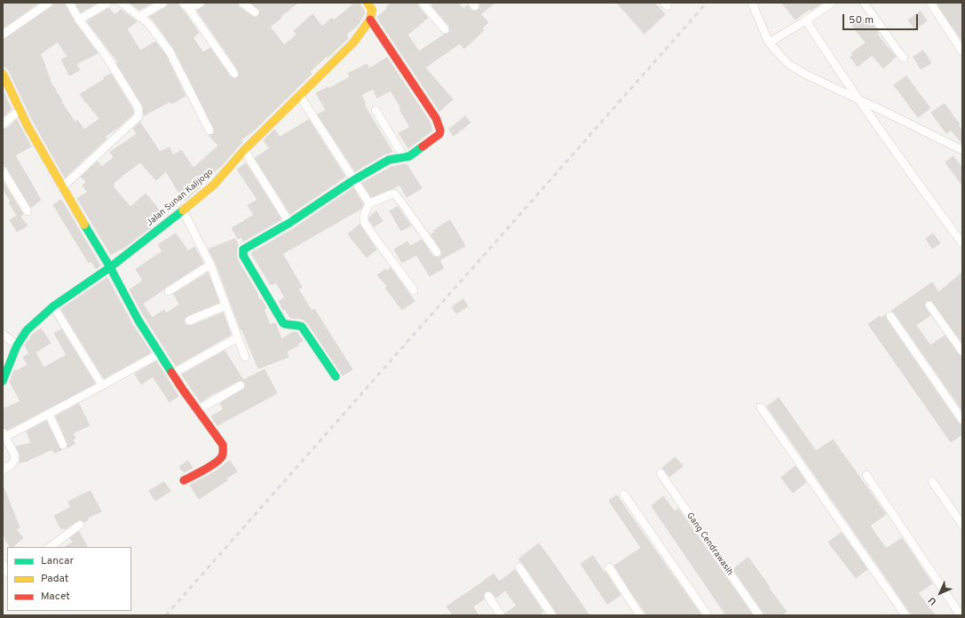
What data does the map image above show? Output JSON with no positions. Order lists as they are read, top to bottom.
{
  "streets": {
    "street": ["Jalan Sunan Kalijogo", "Gang Cendrawasih"]
  },
  "legend": ["Lancar", "Padat", "Macet"],
  "scale_bar": "50 m",
  "north": "bottom left"
}
